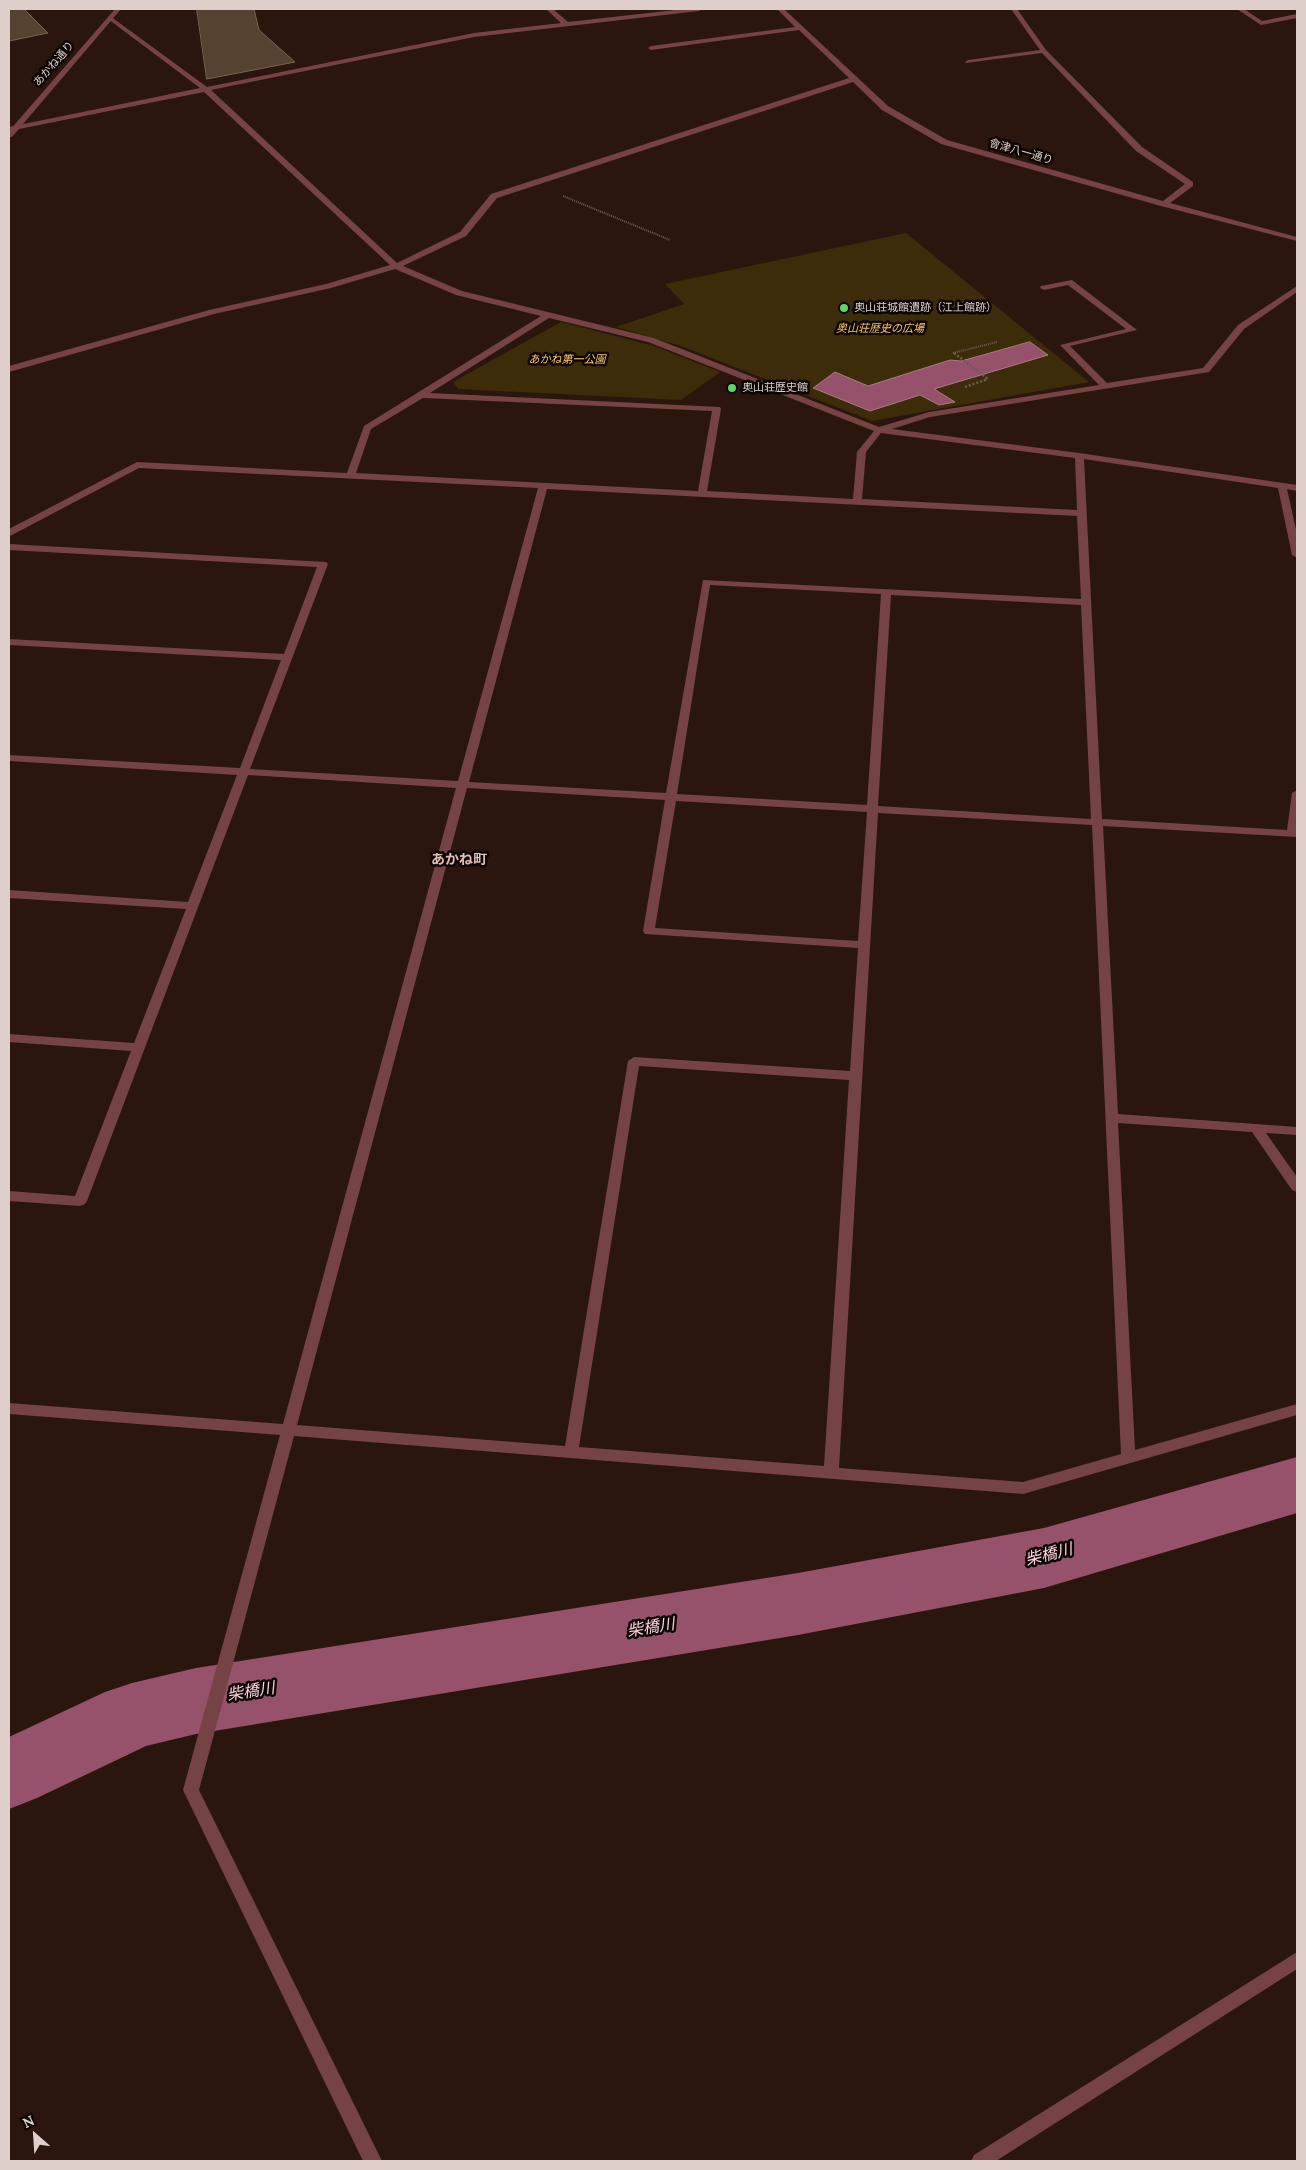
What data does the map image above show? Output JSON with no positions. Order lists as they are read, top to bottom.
{
  "streets": {
    "street": ["あかね通り", "會津八一通り"]
  },
  "districts": ["あかね町"],
  "water": ["柴橋川"],
  "parks": ["奥山荘歴史の広場", "あかね第一公園"],
  "places": ["奥山荘城館遺跡（江上館跡）", "奥山荘歴史館"],
  "north": "top left"
}
